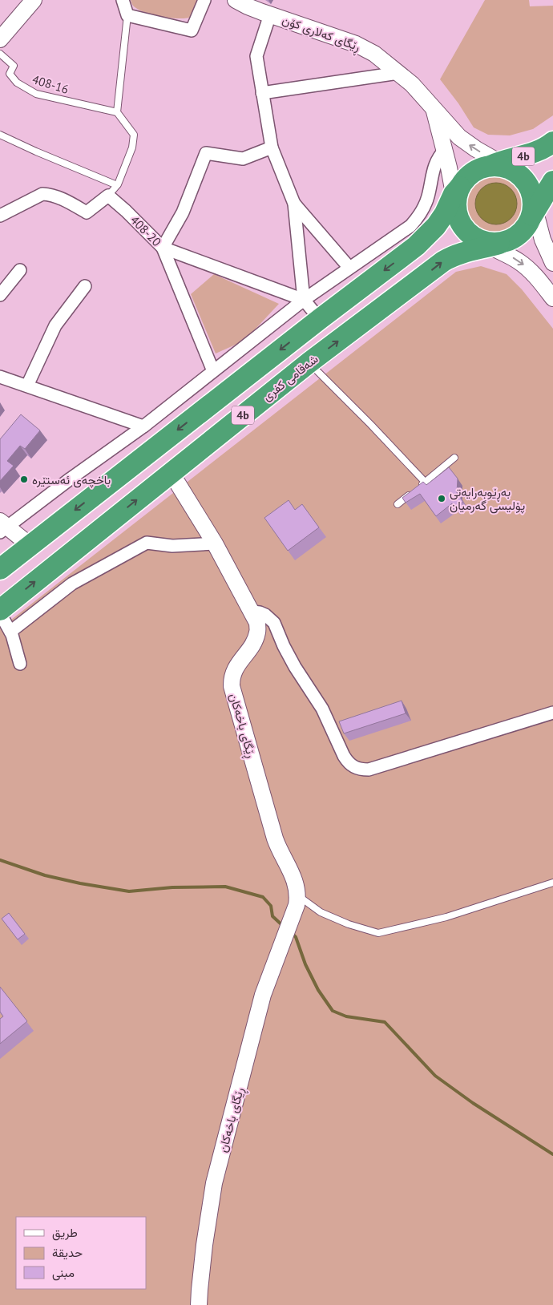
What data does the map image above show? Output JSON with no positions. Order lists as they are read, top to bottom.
{
  "streets": {
    "highway": ["4b", "شەقامی کفری"],
    "street": ["ڕێگای کەلاری کۆن", "408-20", "ڕێگای باخەکان"],
    "lane": ["408-16"]
  },
  "crossings": [
    ["ڕێگای کەلاری کۆن", "4b"],
    ["ڕێگای کەلاری کۆن", "شەقامی کفری"],
    ["4b", "408-20"],
    ["4b", "شەقامی کفری"],
    ["شەقامی کفری", "ڕێگای باخەکان"]
  ],
  "places": ["باخچەی ئەستێرە", "بەڕێوبەرایەتی پۆلیسی گەرمیان"],
  "legend": ["طريق", "حديقة", "مبنى"]
}
